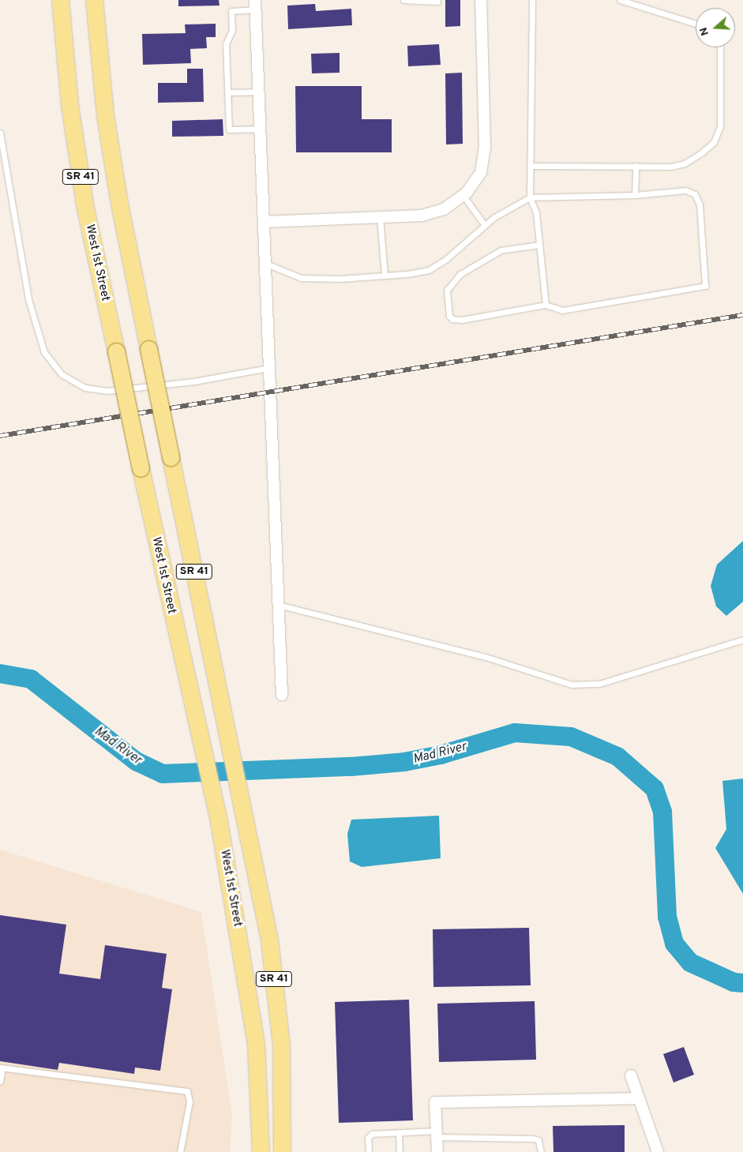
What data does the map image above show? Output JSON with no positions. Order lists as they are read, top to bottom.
{
  "streets": {
    "main road": ["SR 41", "West 1st Street"]
  },
  "water": ["Mad River"],
  "north": "left"
}
